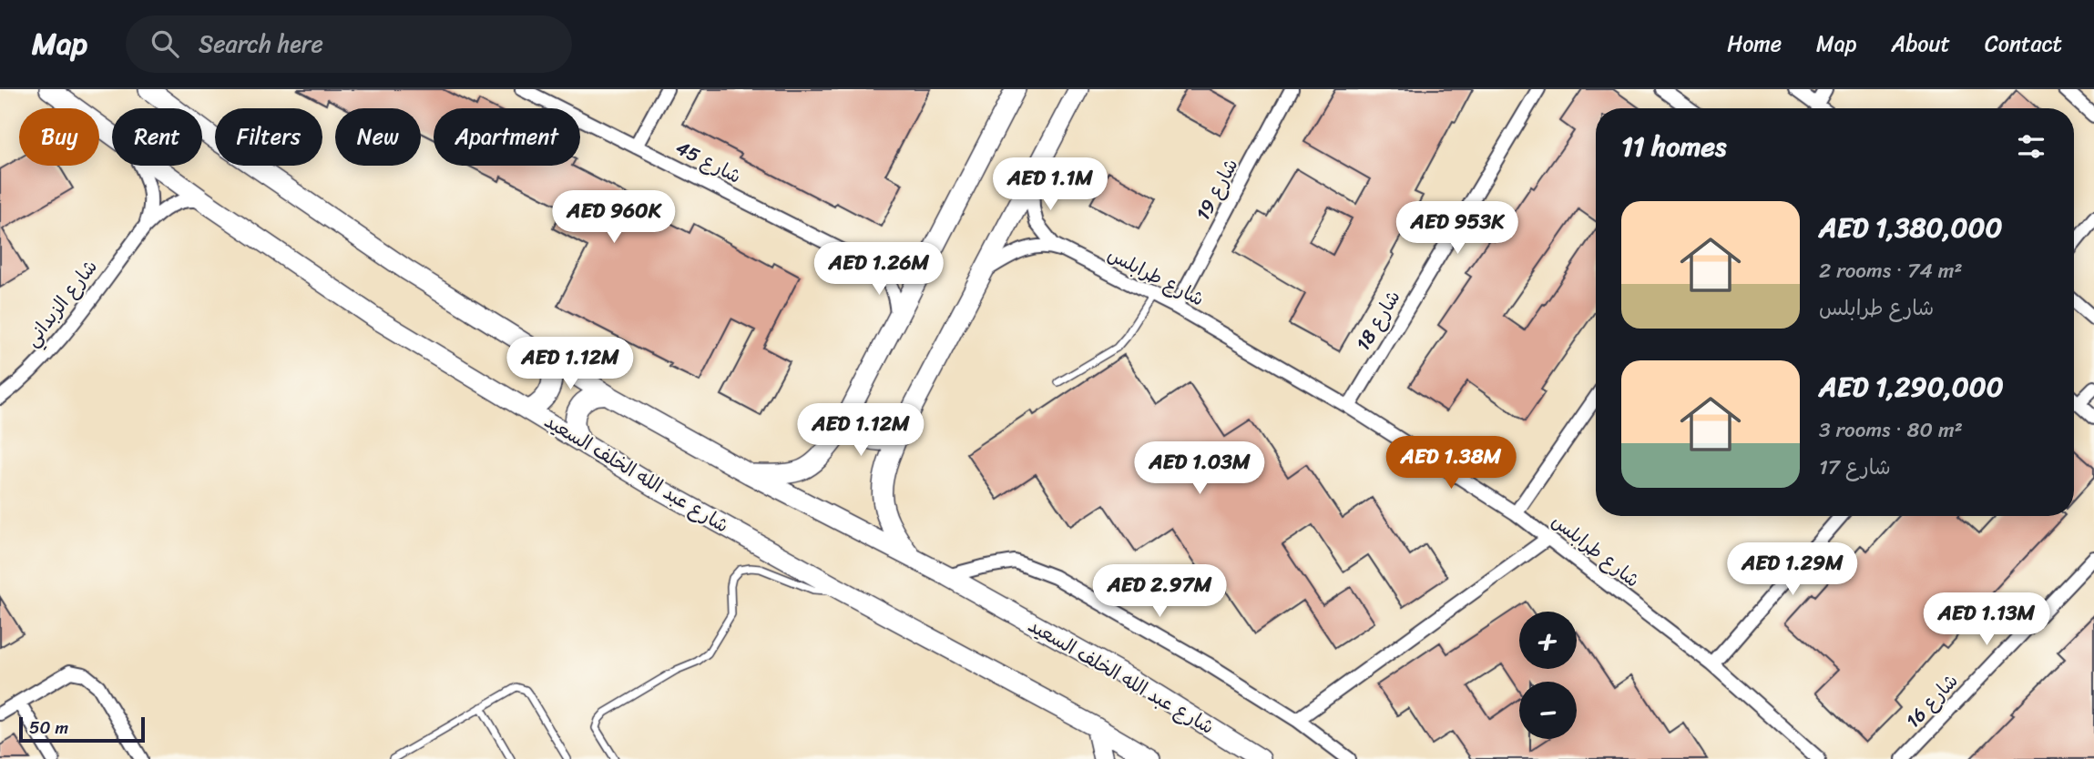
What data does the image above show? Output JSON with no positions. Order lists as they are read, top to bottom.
{
  "streets": {
    "main road": ["شارع عبد الله الخلف السعيد"],
    "street": [
      "شارع 45",
      "شارع 19",
      "شارع طرابلس",
      "شارع الزبداني",
      "شارع 18",
      "شارع 16"
    ]
  },
  "crossings": [
    ["شارع 19", "شارع طرابلس"],
    ["شارع طرابلس", "شارع 18"],
    ["شارع الزبداني", "شارع عبد الله الخلف السعيد"]
  ],
  "scale_bar": "50 m",
  "page": {
    "header": "Map",
    "search": "Search here",
    "nav": [
      "Home",
      "Map",
      "About",
      "Contact"
    ],
    "chip": [
      "Buy",
      "Rent",
      "Filters",
      "New",
      "Apartment"
    ],
    "heading": "11 homes",
    "price": [
      "AED 1.1M",
      "AED 960K",
      "AED 953K",
      "AED 1.26M",
      "AED 1.12M",
      "AED 1.12M",
      "AED 1.38M",
      "AED 1.03M",
      "AED 1.29M",
      "AED 2.97M",
      "AED 1.13M"
    ],
    "list": [
      {
        "name": "AED 1,380,000",
        "note": "2 rooms · 74 m² · شارع طرابلس"
      },
      {
        "name": "AED 1,290,000",
        "note": "3 rooms · 80 m² · شارع 17"
      }
    ],
    "map_buttons": ["+", "−"],
    "scale": "50 m"
  }
}
